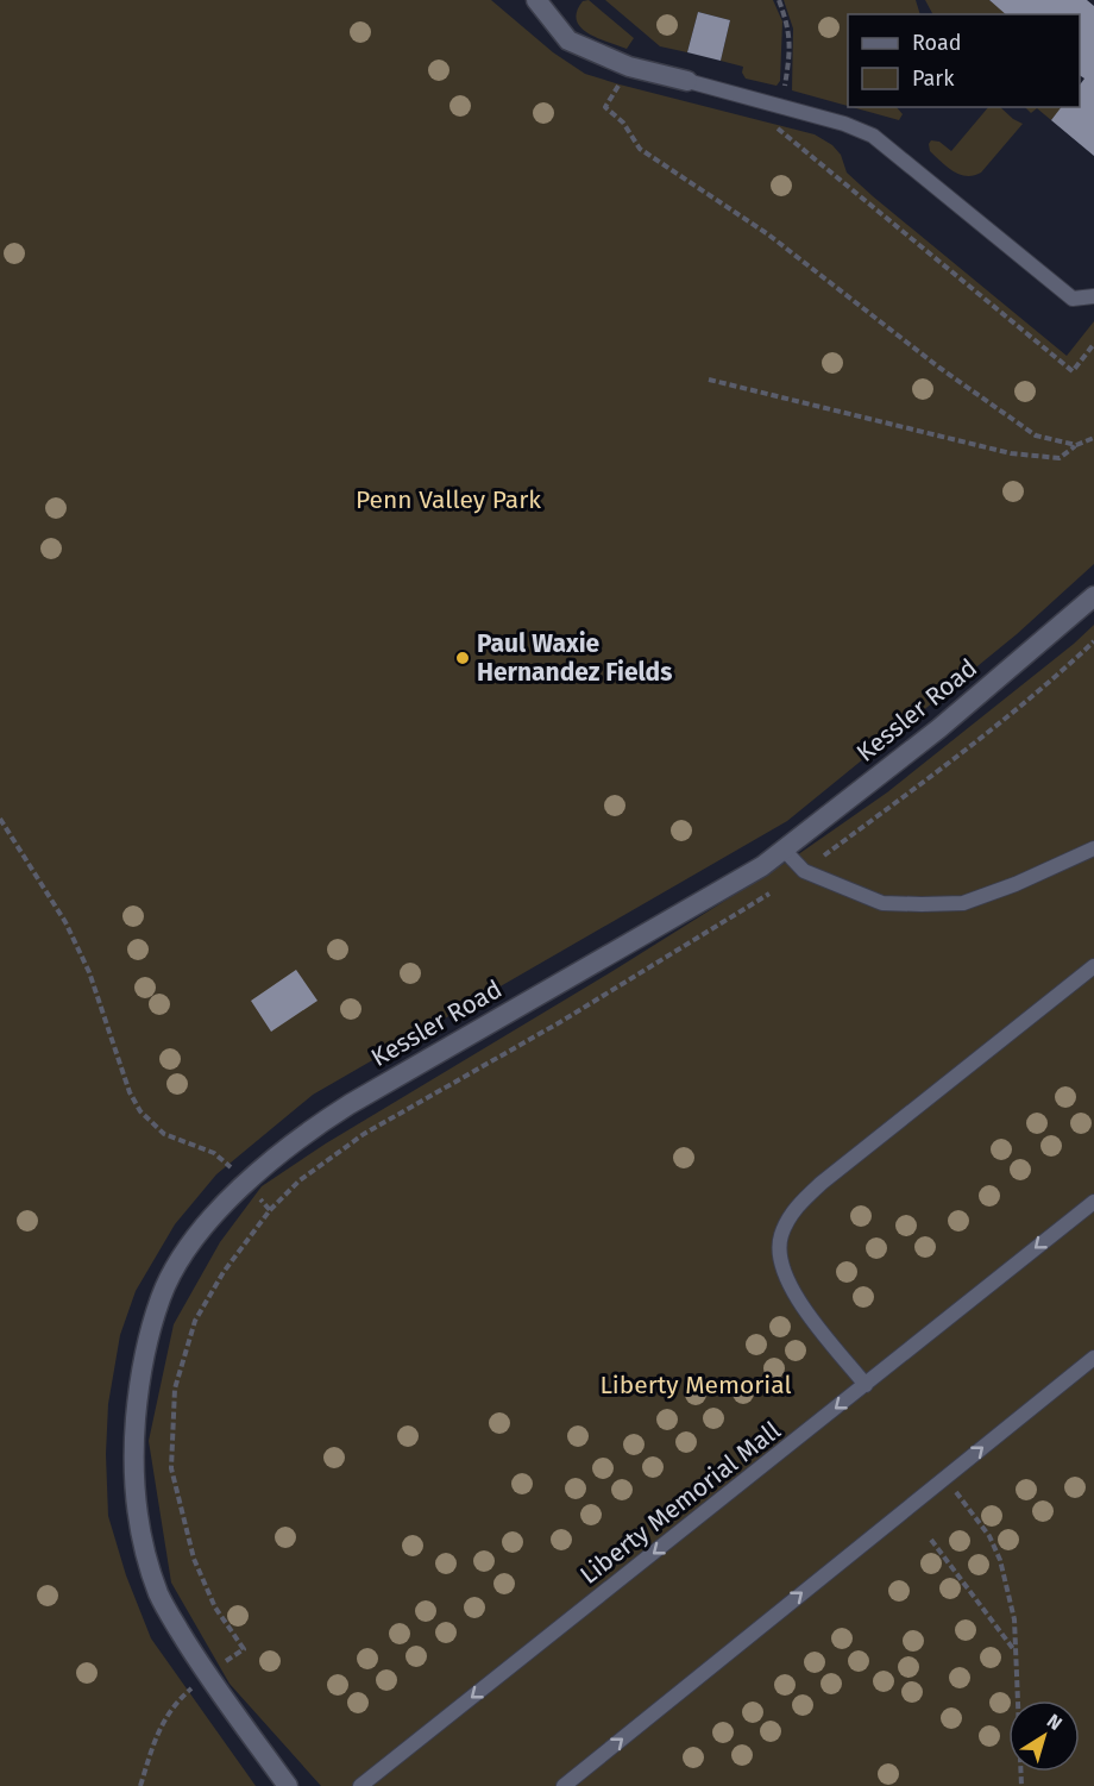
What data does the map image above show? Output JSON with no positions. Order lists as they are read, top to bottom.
{
  "streets": {
    "street": ["Kessler Road"],
    "lane": ["Liberty Memorial Mall"]
  },
  "parks": ["Penn Valley Park", "Liberty Memorial"],
  "places": ["Paul Waxie Hernandez Fields"],
  "legend": ["Road", "Park"],
  "north": "top right"
}
